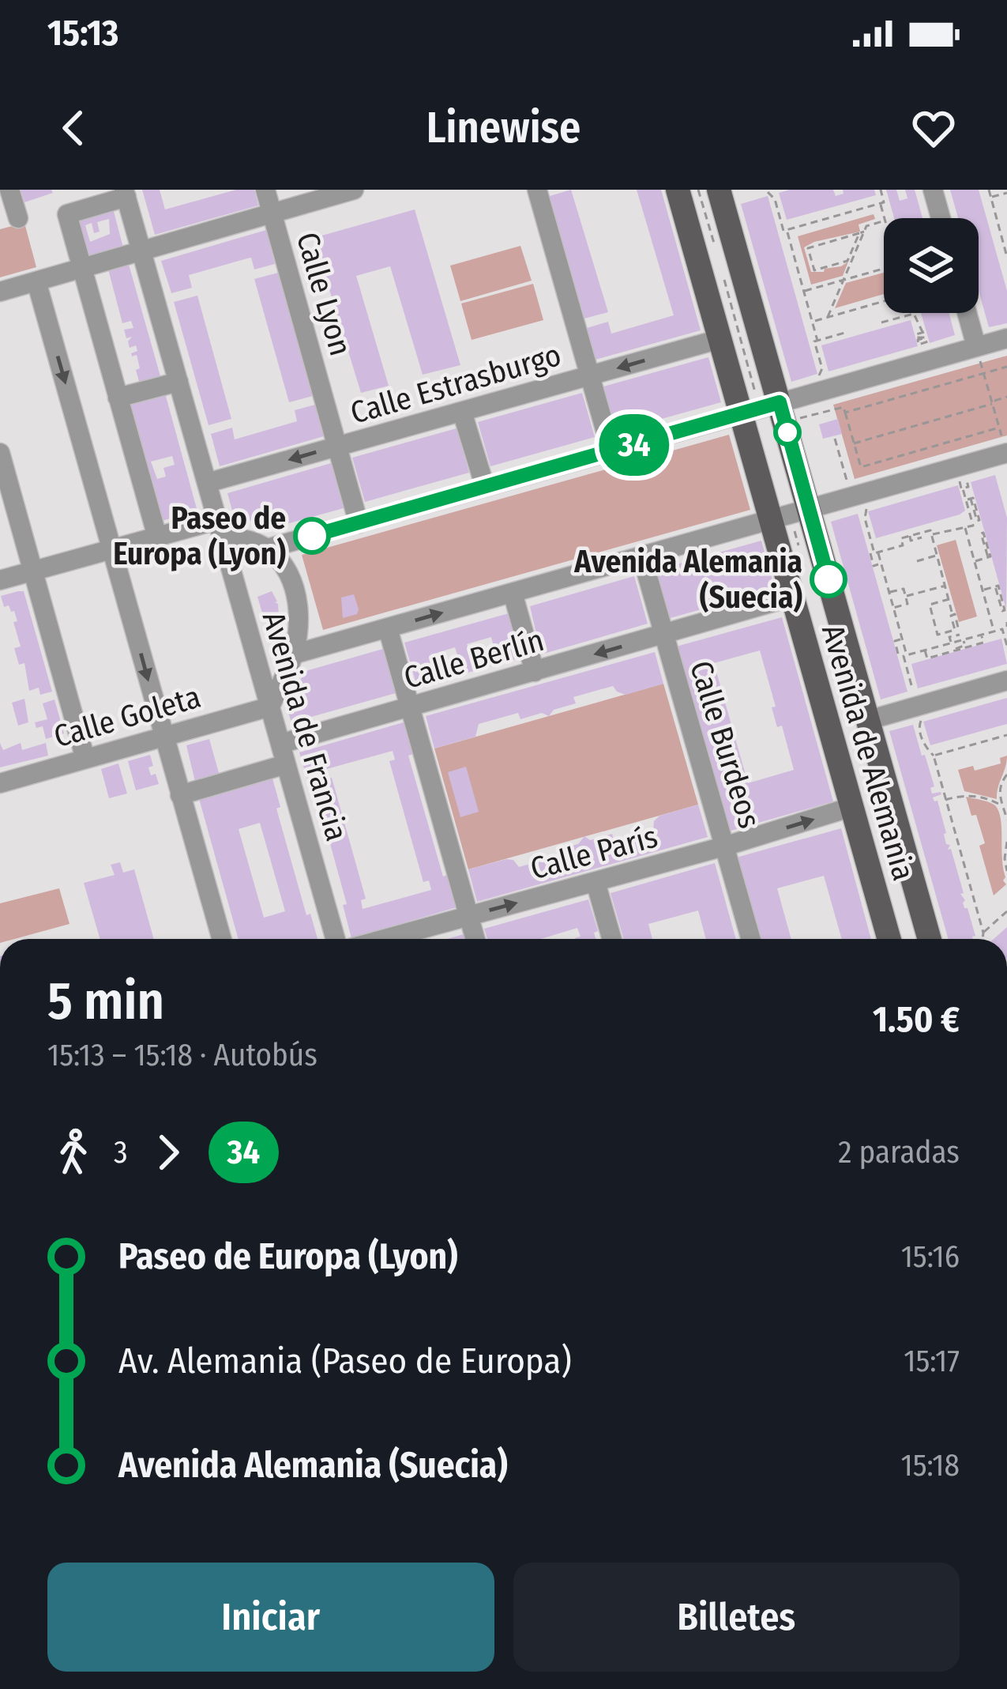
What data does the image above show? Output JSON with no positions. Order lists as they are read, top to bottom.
{
  "streets": {
    "main road": ["Avenida de Alemania"],
    "street": [
      "Calle Lyon",
      "Calle Estrasburgo",
      "Calle Berlín",
      "Calle Goleta",
      "Avenida de Francia",
      "Calle Burdeos",
      "Calle París"
    ]
  },
  "crossings": [
    ["Calle Lyon", "Calle Estrasburgo"],
    ["Calle Estrasburgo", "Avenida de Francia"],
    ["Calle Estrasburgo", "Avenida de Alemania"],
    ["Calle Berlín", "Avenida de Francia"],
    ["Calle Berlín", "Calle Burdeos"],
    ["Calle Berlín", "Avenida de Alemania"],
    ["Calle Goleta", "Avenida de Francia"],
    ["Calle Burdeos", "Calle París"],
    ["Avenida de Alemania", "Calle París"]
  ],
  "one_way": ["Calle París"],
  "places": ["Paseo de Europa (Lyon)", "Avenida Alemania (Suecia)"],
  "lines": ["bus line 34"],
  "page": {
    "status": "15:13",
    "header": "Linewise",
    "on_map": "34",
    "heading": ["5 min", "15:13 – 15:18 · Autobús", "1.50 €"],
    "legs": ["3", "34", "2 paradas"],
    "list": [
      {
        "name": "Paseo de Europa (Lyon)",
        "value": "15:16"
      },
      {
        "name": "Av. Alemania (Paseo de Europa)",
        "value": "15:17"
      },
      {
        "name": "Avenida Alemania (Suecia)",
        "value": "15:18"
      }
    ],
    "buttons": ["Iniciar", "Billetes"]
  }
}
